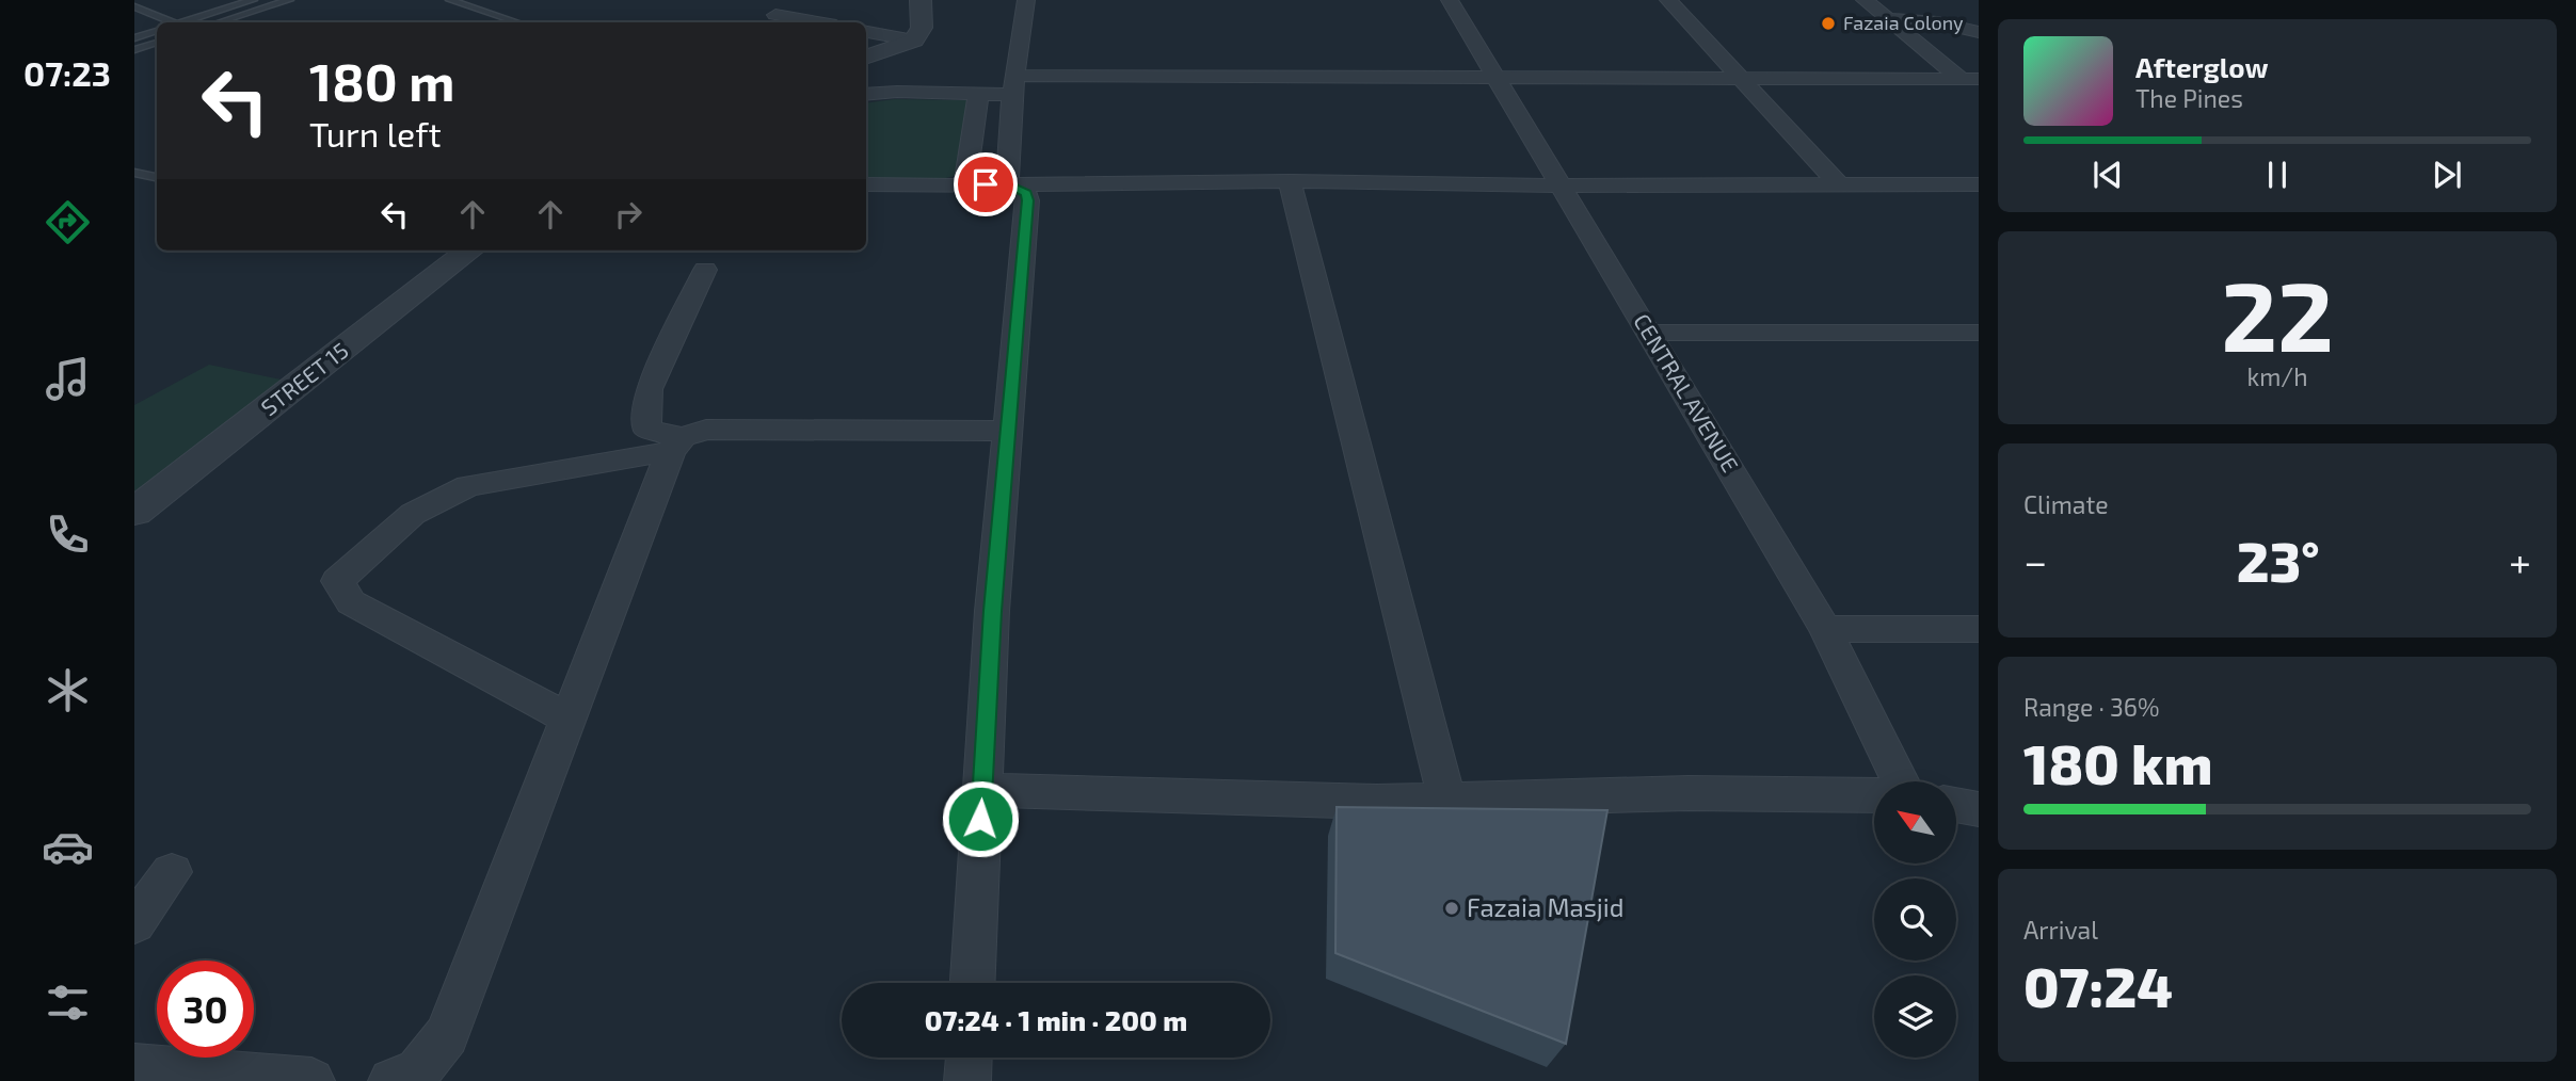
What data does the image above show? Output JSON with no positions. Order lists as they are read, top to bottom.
{
  "streets": {
    "street": ["STREET 15", "CENTRAL AVENUE"]
  },
  "places": ["Fazaia Colony", "Fazaia Masjid"],
  "north": "top left",
  "page": {
    "tabs": "07:23",
    "turn": ["180 m", "Turn left"],
    "song": ["Afterglow", "The Pines"],
    "tile": [
      ["22", "km/h"],
      "Climate",
      ["Range · 36%", "180 km"],
      ["Arrival", "07:24"]
    ],
    "heat": ["−", "23°", "+"],
    "limit": "30",
    "trip": "07:24 · 1 min · 200 m"
  }
}
